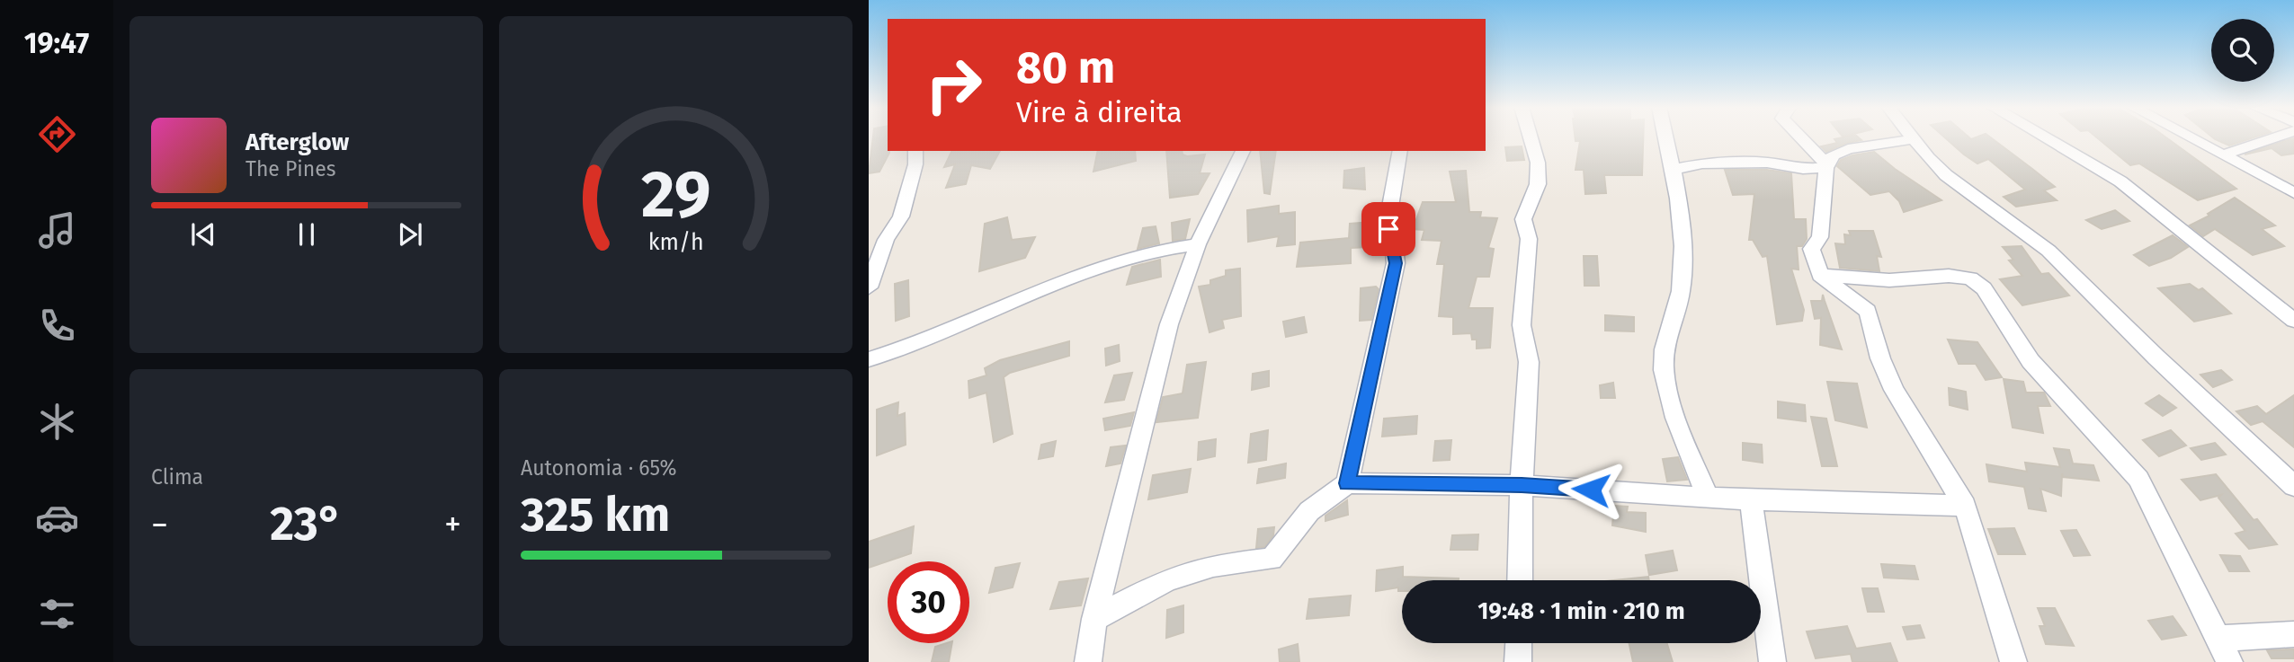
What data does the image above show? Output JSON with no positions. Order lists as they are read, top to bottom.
{
  "page": {
    "tabs": "19:47",
    "turn": ["80 m", "Vire à direita"],
    "song": ["Afterglow", "The Pines"],
    "tile": [
      "Clima",
      ["Autonomia · 65%", "325 km"]
    ],
    "heat": ["−", "23°", "+"],
    "limit": "30",
    "trip": "19:48 · 1 min · 210 m",
    "gauge": ["29", "km/h"]
  }
}
